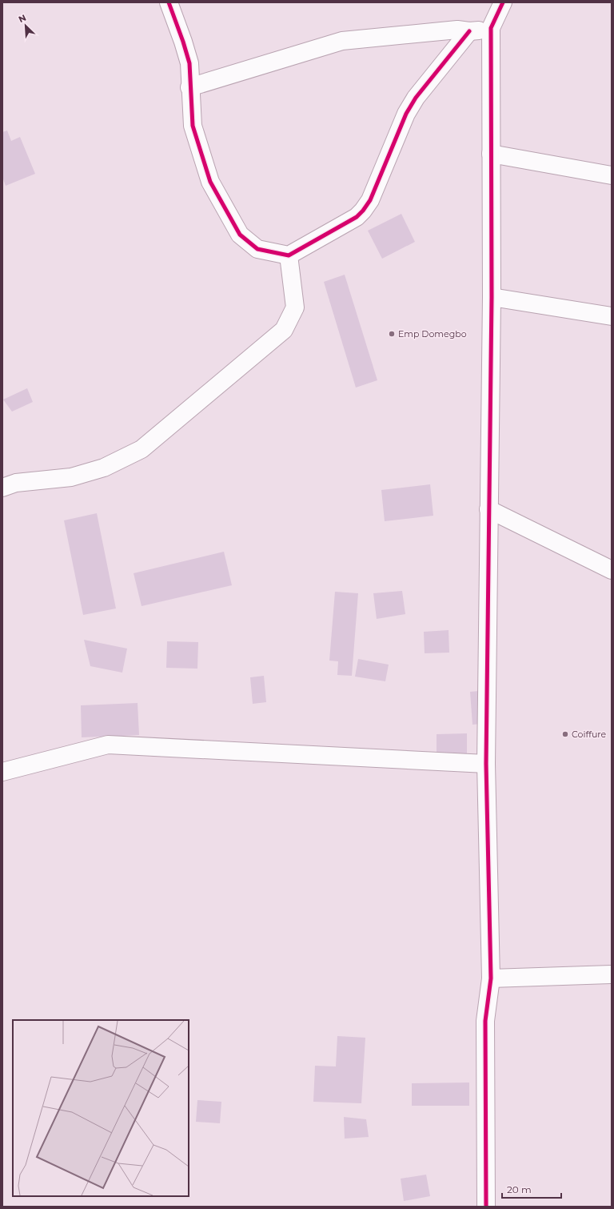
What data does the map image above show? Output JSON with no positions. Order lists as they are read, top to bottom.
{
  "places": ["Emp Domegbo", "Coiffure"],
  "scale_bar": "20 m",
  "north": "top left"
}
